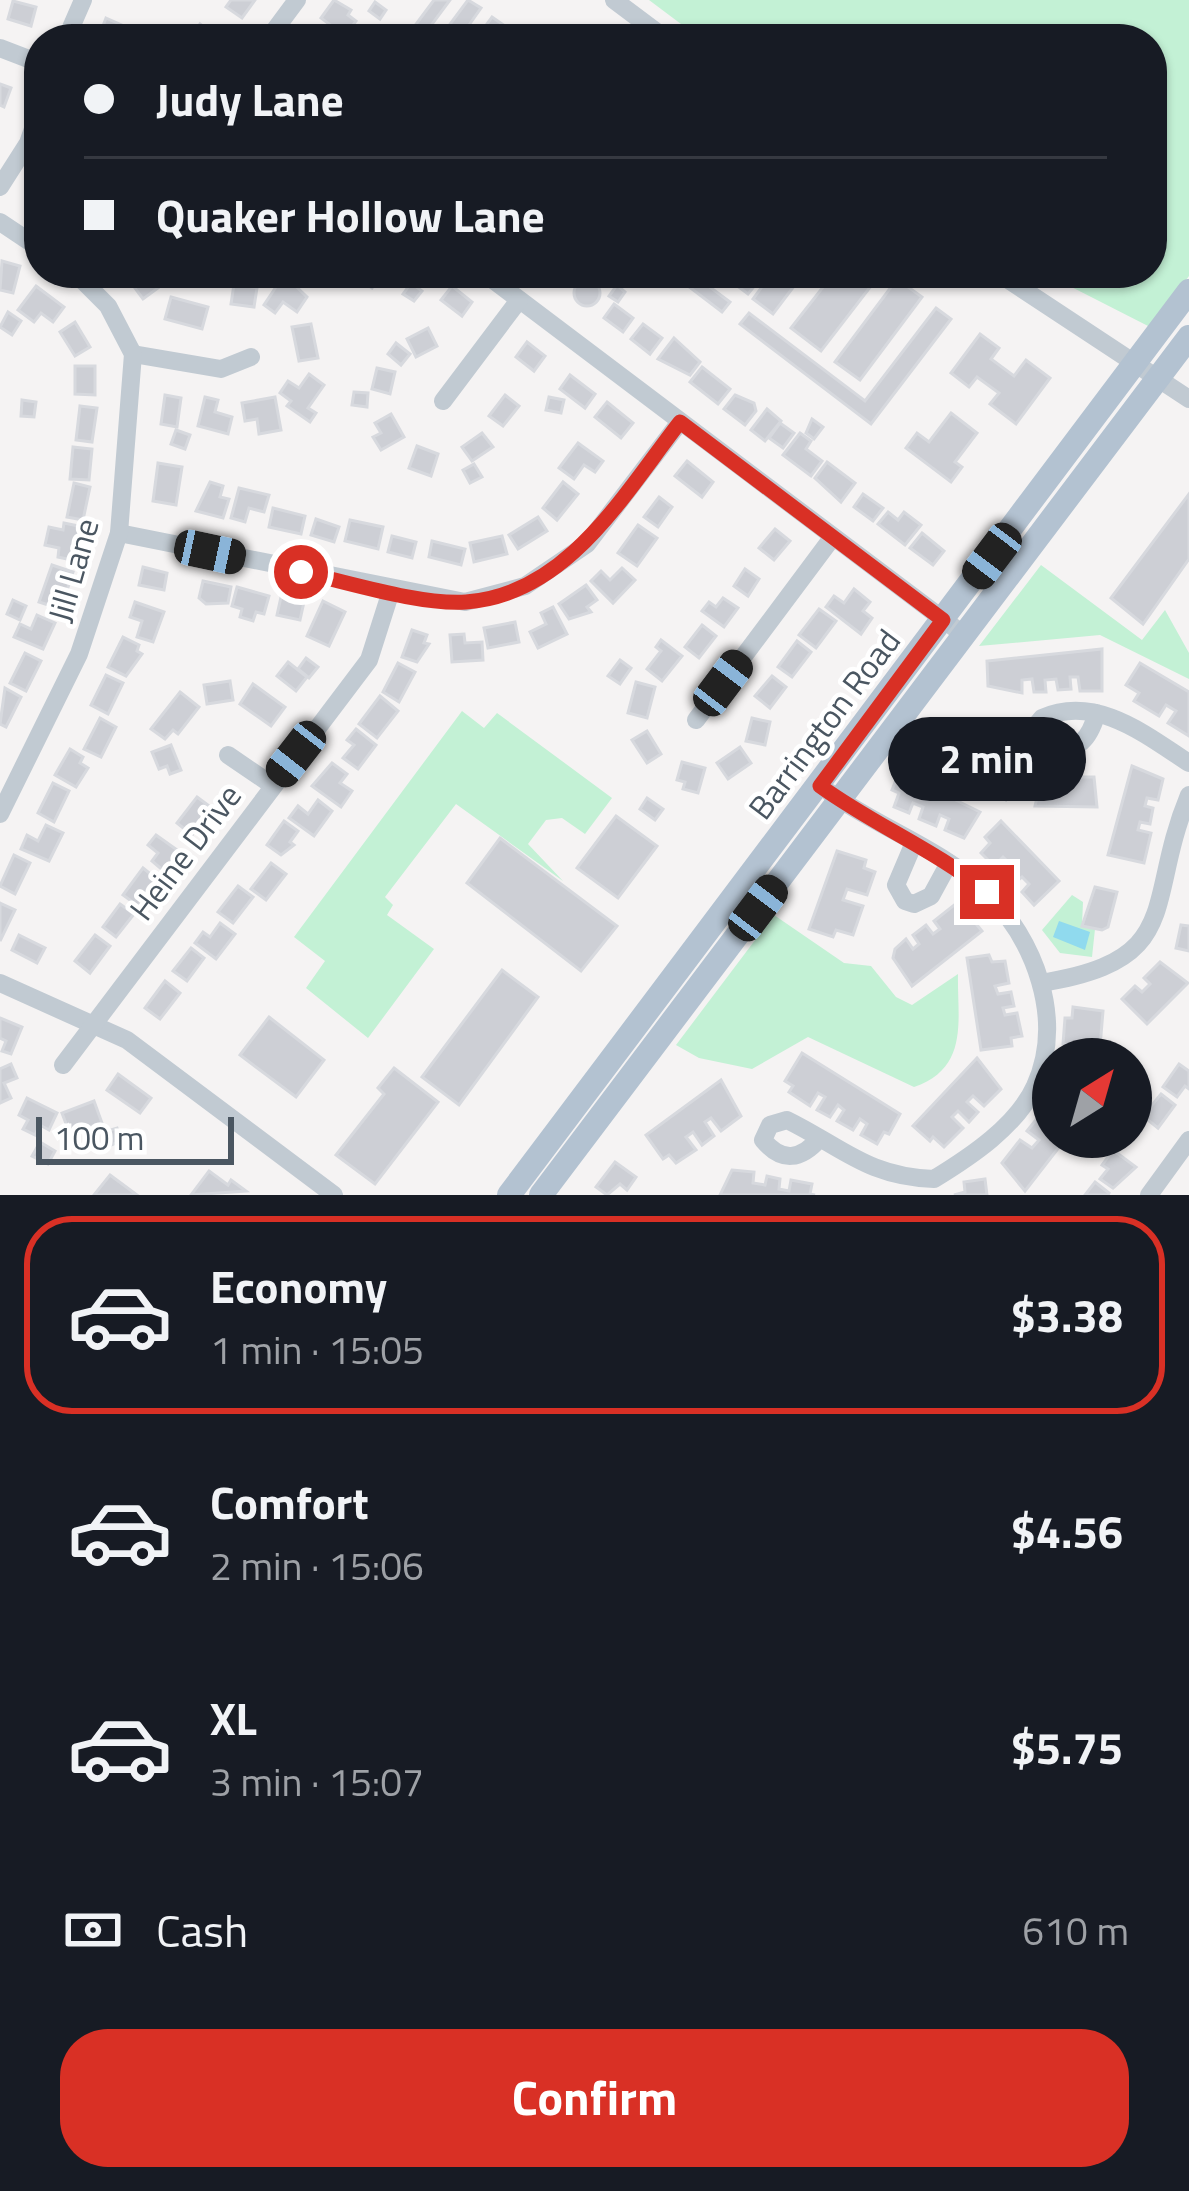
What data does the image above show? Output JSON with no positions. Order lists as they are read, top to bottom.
{
  "streets": {
    "main road": ["Barrington Road"],
    "street": ["Jill Lane", "Heine Drive"]
  },
  "scale_bar": "100 m",
  "north": "top right",
  "page": {
    "banner": ["Judy Lane", "Quaker Hollow Lane"],
    "bubble": "2 min",
    "scale": "100 m",
    "list": [
      {
        "name": "Economy",
        "note": "1 min · 15:05",
        "value": "$3.38"
      },
      {
        "name": "Comfort",
        "note": "2 min · 15:06",
        "value": "$4.56"
      },
      {
        "name": "XL",
        "note": "3 min · 15:07",
        "value": "$5.75"
      }
    ],
    "pay": ["Cash", "610 m"],
    "buttons": "Confirm"
  }
}
